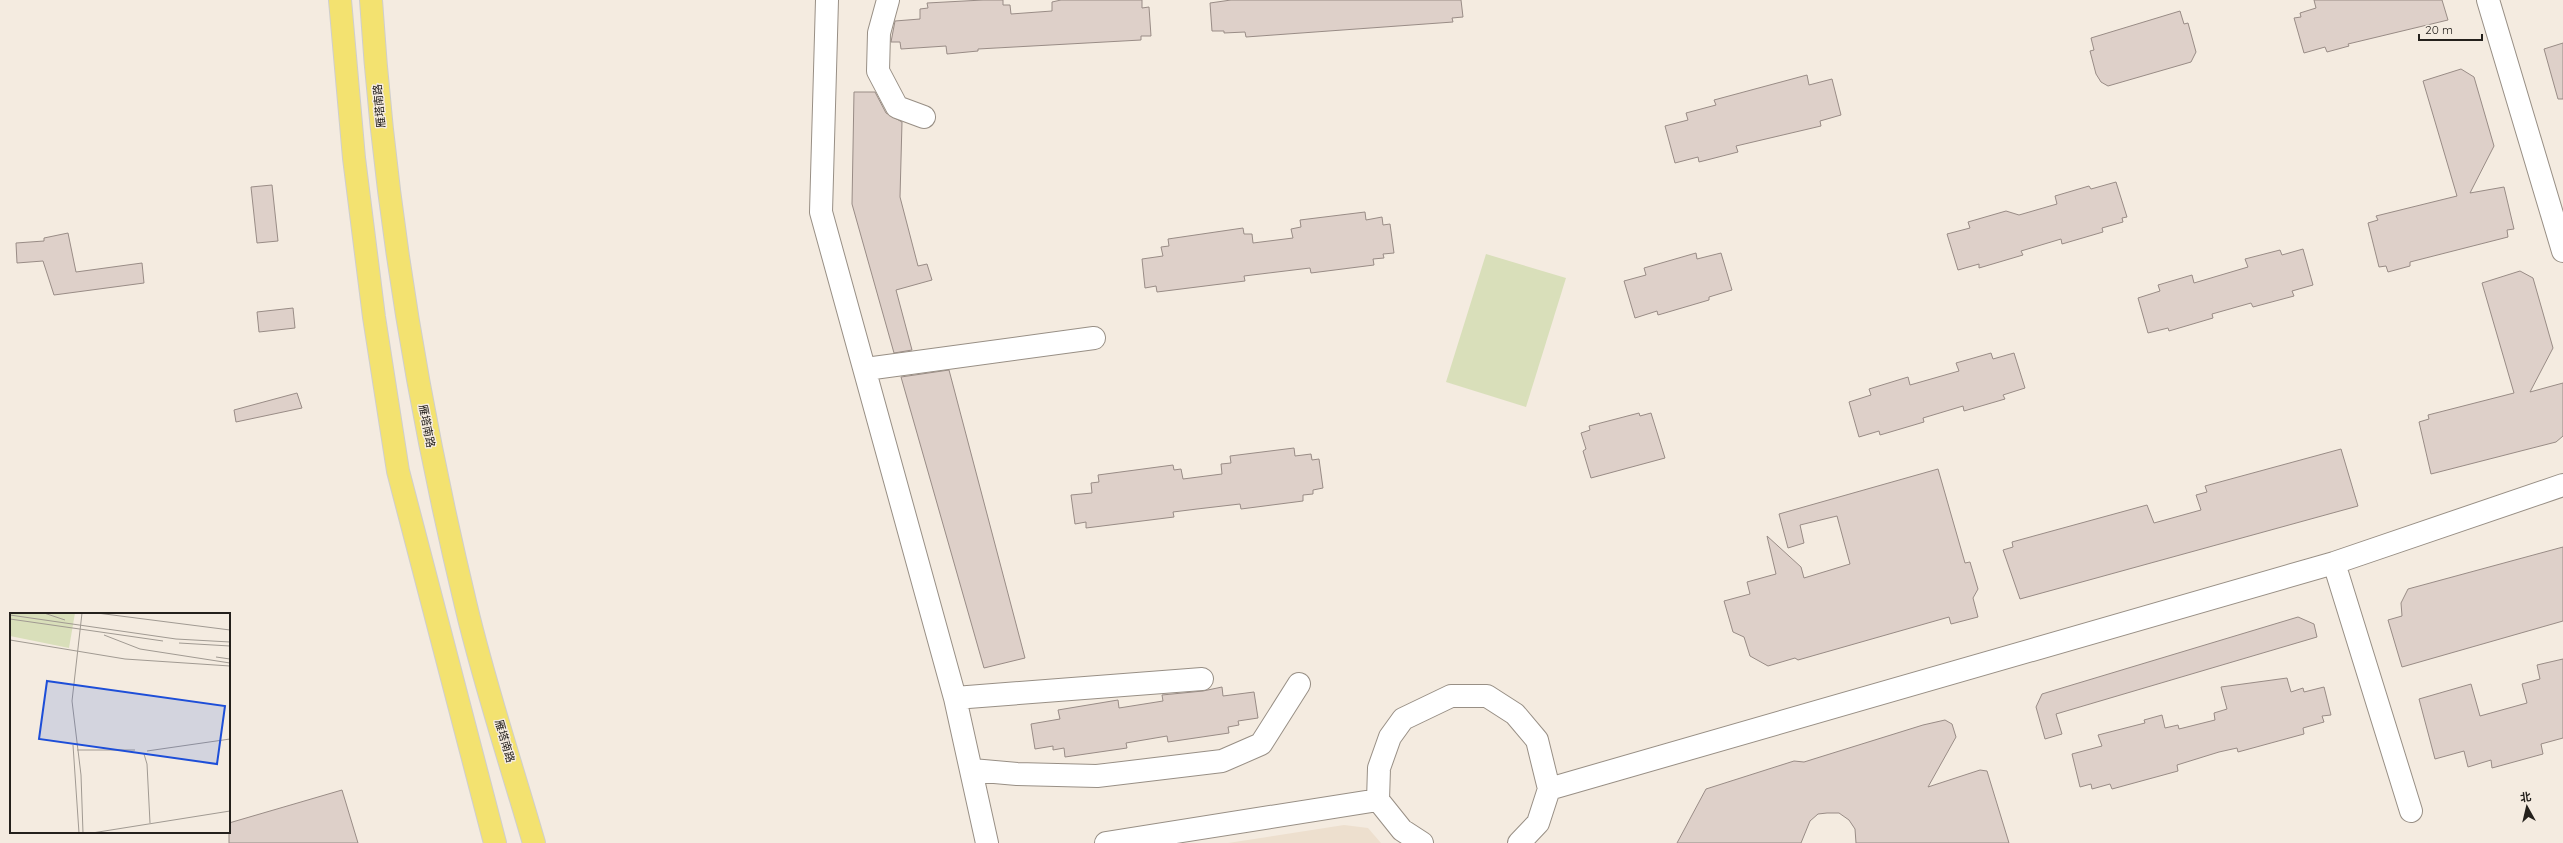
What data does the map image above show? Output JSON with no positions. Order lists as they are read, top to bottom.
{
  "streets": {
    "main road": ["雁塔南路"]
  },
  "scale_bar": "20 m",
  "north": "top"
}
